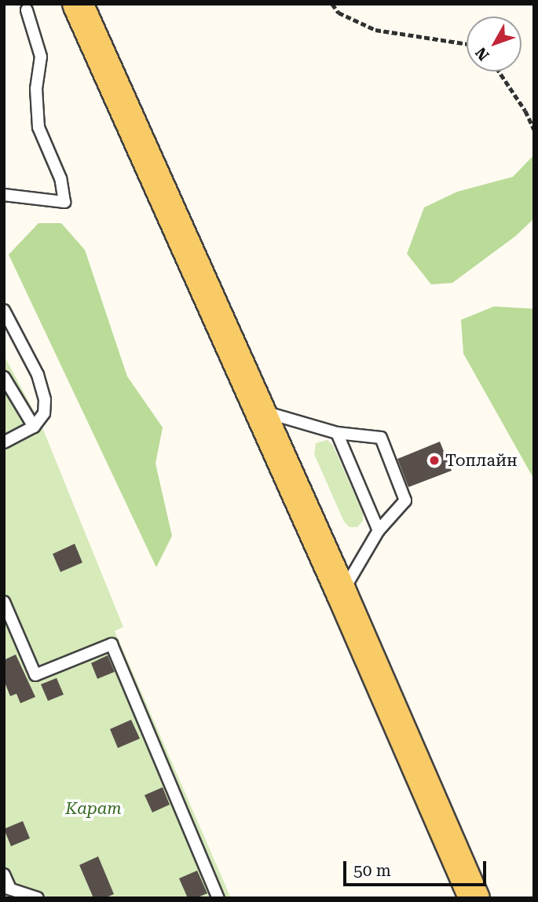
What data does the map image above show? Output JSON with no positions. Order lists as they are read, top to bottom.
{
  "parks": ["Карат"],
  "places": ["Топлайн"],
  "scale_bar": "50 m",
  "north": "bottom left"
}
